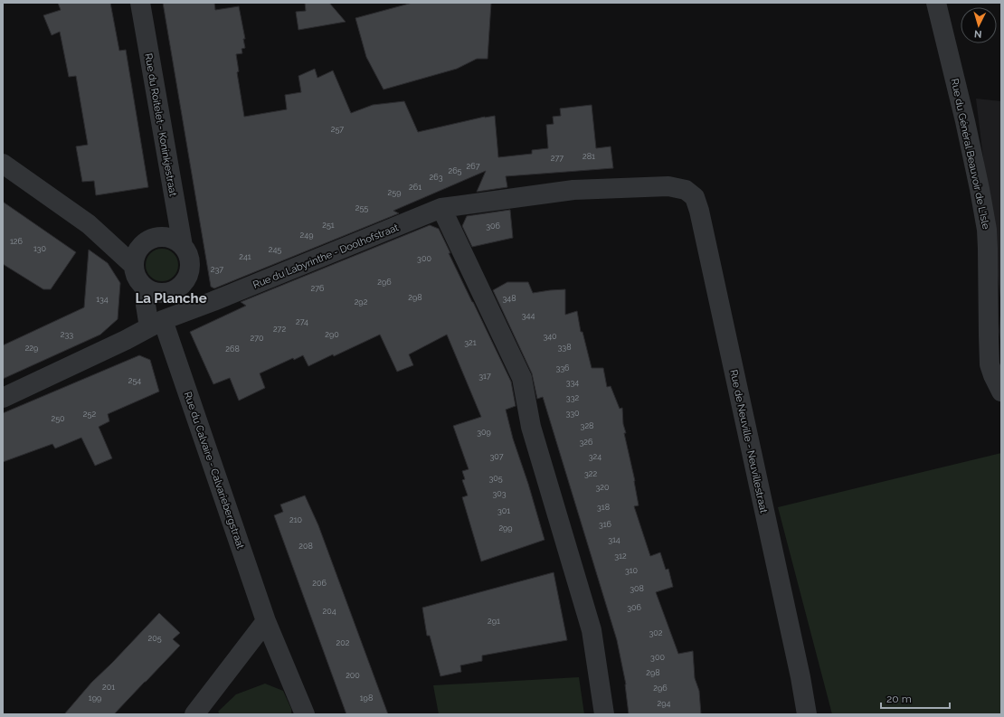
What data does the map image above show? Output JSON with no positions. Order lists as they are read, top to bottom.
{
  "streets": {
    "street": [
      "Rue du Roitelet - Koninkjestraat",
      "Rue du Général Beauvoir de L'Isle",
      "Rue du Labyrinthe - Doolhofstraat",
      "Rue de Neuville - Neuvillestraat",
      "Rue du Calvaire - Calvariebergstraat"
    ]
  },
  "crossings": [
    ["Rue du Roitelet - Koninkjestraat", "Rue du Calvaire - Calvariebergstraat"],
    ["Rue du Labyrinthe - Doolhofstraat", "Rue de Neuville - Neuvillestraat"],
    ["Rue du Labyrinthe - Doolhofstraat", "Rue du Calvaire - Calvariebergstraat"]
  ],
  "districts": ["La Planche"],
  "house_numbers": [
    "257",
    "281",
    "277",
    "267",
    "265",
    "263",
    "261",
    "259",
    "255",
    "251",
    "306",
    "249",
    "126",
    "130",
    "245",
    "241",
    "300",
    "237",
    "296",
    "276",
    "298",
    "348",
    "134",
    "292",
    "344",
    "274",
    "272",
    "233",
    "290",
    "340",
    "270",
    "321",
    "338",
    "229",
    "268",
    "336",
    "317",
    "254",
    "334",
    "332",
    "330",
    "252",
    "250",
    "328",
    "309",
    "326",
    "307",
    "324",
    "322",
    "305",
    "320",
    "303",
    "318",
    "301",
    "210",
    "316",
    "299",
    "314",
    "208",
    "312",
    "310",
    "206",
    "308",
    "306",
    "204",
    "291",
    "302",
    "205",
    "202",
    "300",
    "298",
    "200",
    "201",
    "296",
    "199",
    "198",
    "294"
  ],
  "scale_bar": "20 m",
  "north": "bottom"
}
